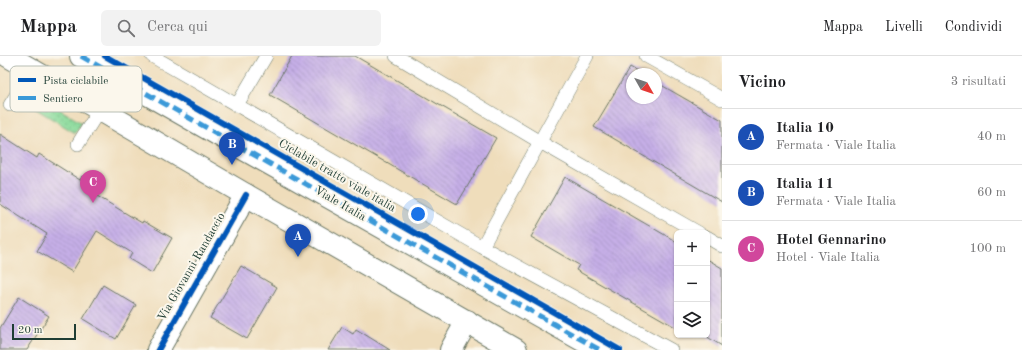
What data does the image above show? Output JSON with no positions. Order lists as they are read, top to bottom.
{
  "streets": {
    "street": ["Viale Italia", "Via Giovanni Randaccio"],
    "cycle path": ["Ciclabile tratto viale italia"]
  },
  "legend": ["Pista ciclabile", "Sentiero"],
  "scale_bar": "20 m",
  "north": "bottom right",
  "page": {
    "header": "Mappa",
    "search": "Cerca qui",
    "nav": ["Mappa", "Livelli", "Condividi"],
    "heading": ["Vicino", "3 risultati"],
    "list": [
      {
        "mark": "A",
        "name": "Italia 10",
        "note": "Fermata · Viale Italia",
        "value": "40 m"
      },
      {
        "mark": "B",
        "name": "Italia 11",
        "note": "Fermata · Viale Italia",
        "value": "60 m"
      },
      {
        "mark": "C",
        "name": "Hotel Gennarino",
        "note": "Hotel · Viale Italia",
        "value": "100 m"
      }
    ],
    "pins": ["B", "C", "A"],
    "map_buttons": ["+", "−"],
    "scale": "20 m"
  }
}
